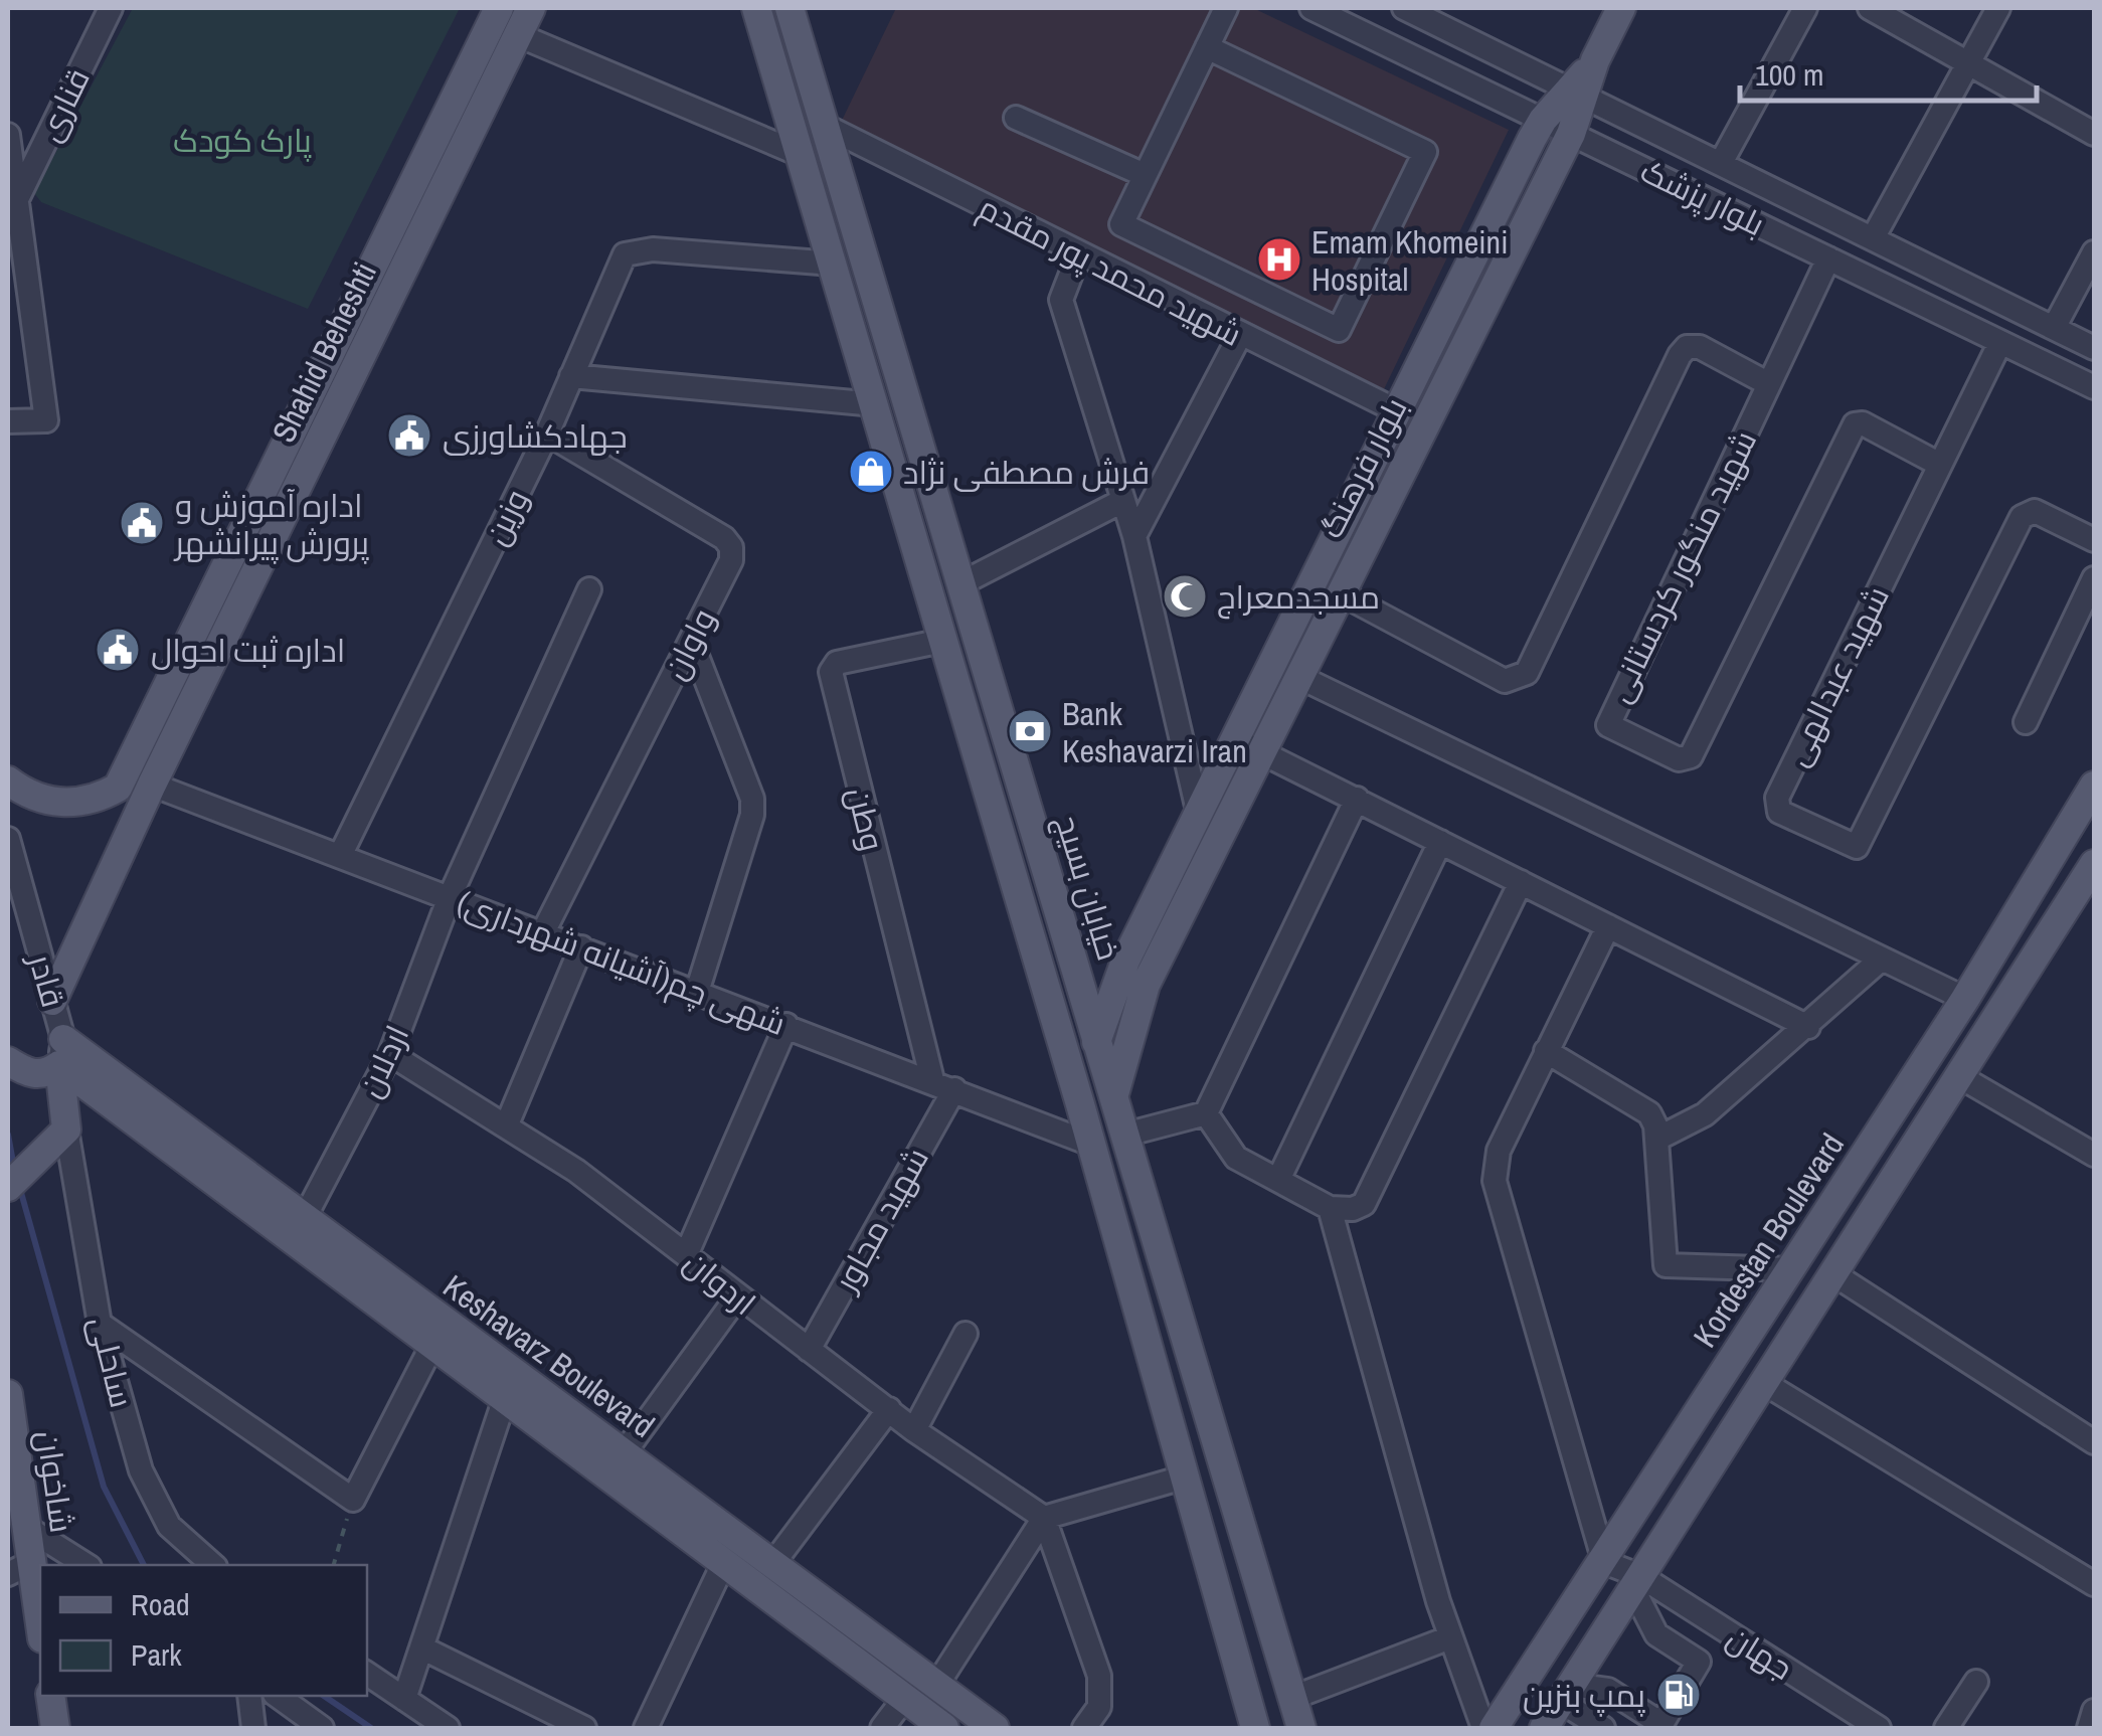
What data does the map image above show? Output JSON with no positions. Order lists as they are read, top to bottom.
{
  "streets": {
    "main road": [
      "Shahid Beheshti",
      "بلوار فرهنگ",
      "خیابان بسیج",
      "Kordestan Boulevard",
      "Keshavarz Boulevard",
      "شاخوان"
    ],
    "street": [
      "قناری",
      "بلوار پزشک",
      "شهید محمد پور مقدم",
      "وزین",
      "شهید منگور کردستانی",
      "واوان",
      "شهید عبدالهی",
      "وطن",
      "شهی چم(آشیانه شهرداری)",
      "قادر",
      "اردلان",
      "شهید مجاور",
      "اردوان",
      "ساحلی",
      "جهان"
    ]
  },
  "crossings": [
    ["بلوار پزشک", "بلوار فرهنگ"],
    ["بلوار پزشک", "شهید منگور کردستانی"],
    ["شهید محمد پور مقدم", "بلوار فرهنگ"],
    ["شهید محمد پور مقدم", "خیابان بسیج"],
    ["Shahid Beheshti", "شهی چم(آشیانه شهرداری)"],
    ["Shahid Beheshti", "قادر"],
    ["بلوار فرهنگ", "خیابان بسیج"],
    ["وزین", "واوان"],
    ["وزین", "شهی چم(آشیانه شهرداری)"],
    ["شهید منگور کردستانی", "شهید عبدالهی"],
    ["واوان", "شهی چم(آشیانه شهرداری)"],
    ["وطن", "شهی چم(آشیانه شهرداری)"],
    ["وطن", "شهید مجاور"],
    ["شهی چم(آشیانه شهرداری)", "اردلان"],
    ["شهی چم(آشیانه شهرداری)", "شهید مجاور"],
    ["قادر", "Keshavarz Boulevard"],
    ["اردلان", "اردوان"],
    ["اردلان", "Keshavarz Boulevard"],
    ["شهید مجاور", "اردوان"],
    ["Kordestan Boulevard", "جهان"]
  ],
  "parks": ["پارک کودک"],
  "places": {
    "hospital": ["Emam Khomeini Hospital"],
    "public building": ["جهادکشاورزی", "اداره آموزش و پرورش پیرانشهر", "اداره ثبت احوال"],
    "shop": ["فرش مصطفی نژاد"],
    "mosque": ["مسجدمعراج"],
    "bank": ["Bank Keshavarzi Iran"],
    "fuel station": ["پمپ بنزین"]
  },
  "legend": ["Road", "Park"],
  "scale_bar": "100 m"
}
